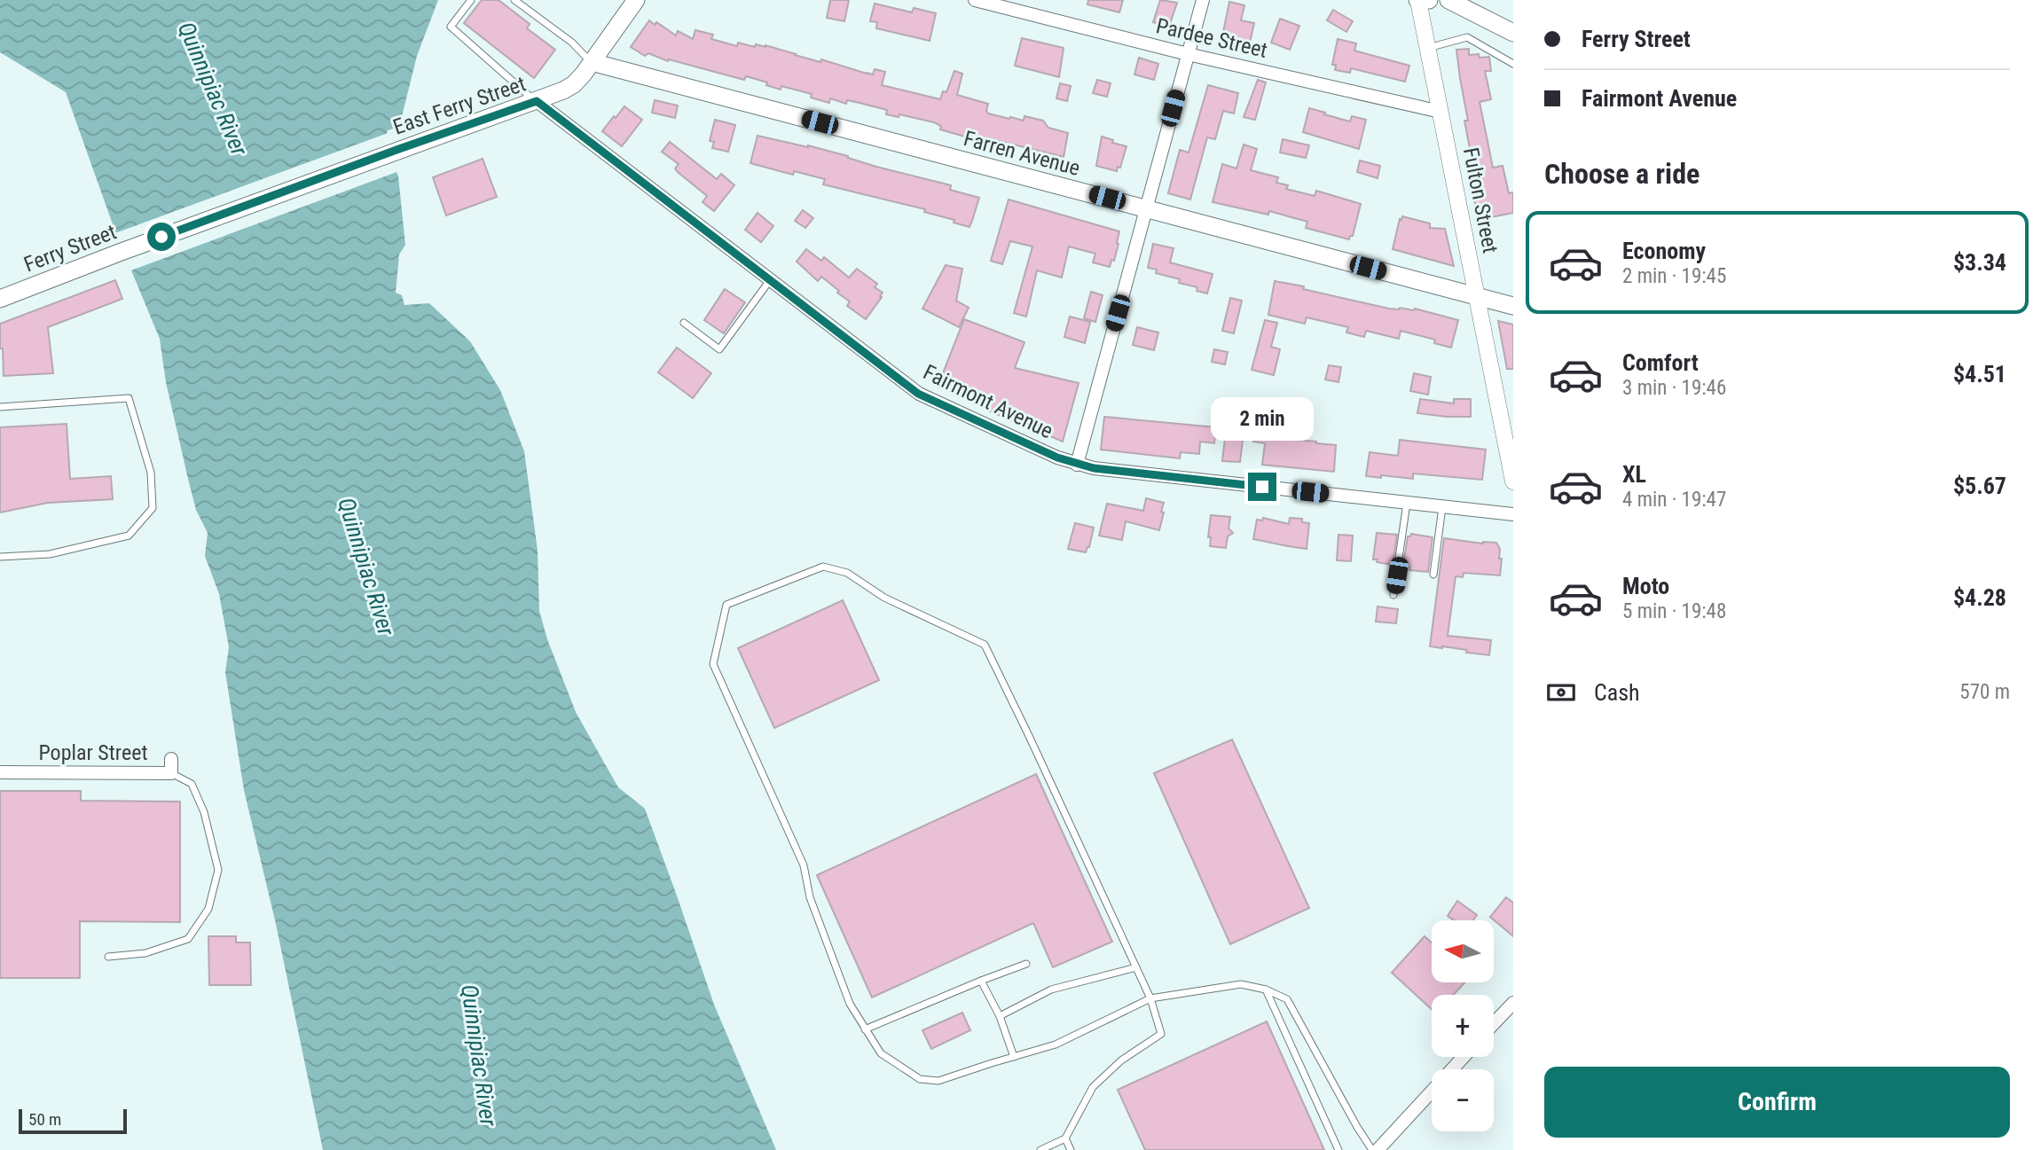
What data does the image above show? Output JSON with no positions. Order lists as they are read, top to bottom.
{
  "streets": {
    "main road": ["East Ferry Street", "Farren Avenue", "Ferry Street"],
    "street": [
      "Pardee Street",
      "Fulton Street",
      "Fairmont Avenue",
      "Poplar Street"
    ]
  },
  "crossings": [
    ["Pardee Street", "Fulton Street"],
    ["East Ferry Street", "Farren Avenue"],
    ["East Ferry Street", "Ferry Street"],
    ["East Ferry Street", "Fairmont Avenue"],
    ["Farren Avenue", "Fulton Street"]
  ],
  "water": ["Quinnipiac River"],
  "scale_bar": "50 m",
  "north": "left",
  "page": {
    "banner": ["Ferry Street", "Fairmont Avenue"],
    "heading": "Choose a ride",
    "list": [
      {
        "name": "Economy",
        "note": "2 min · 19:45",
        "value": "$3.34"
      },
      {
        "name": "Comfort",
        "note": "3 min · 19:46",
        "value": "$4.51"
      },
      {
        "name": "XL",
        "note": "4 min · 19:47",
        "value": "$5.67"
      },
      {
        "name": "Moto",
        "note": "5 min · 19:48",
        "value": "$4.28"
      }
    ],
    "bubble": "2 min",
    "pay": ["Cash", "570 m"],
    "map_buttons": ["+", "−"],
    "buttons": "Confirm",
    "scale": "50 m"
  }
}
